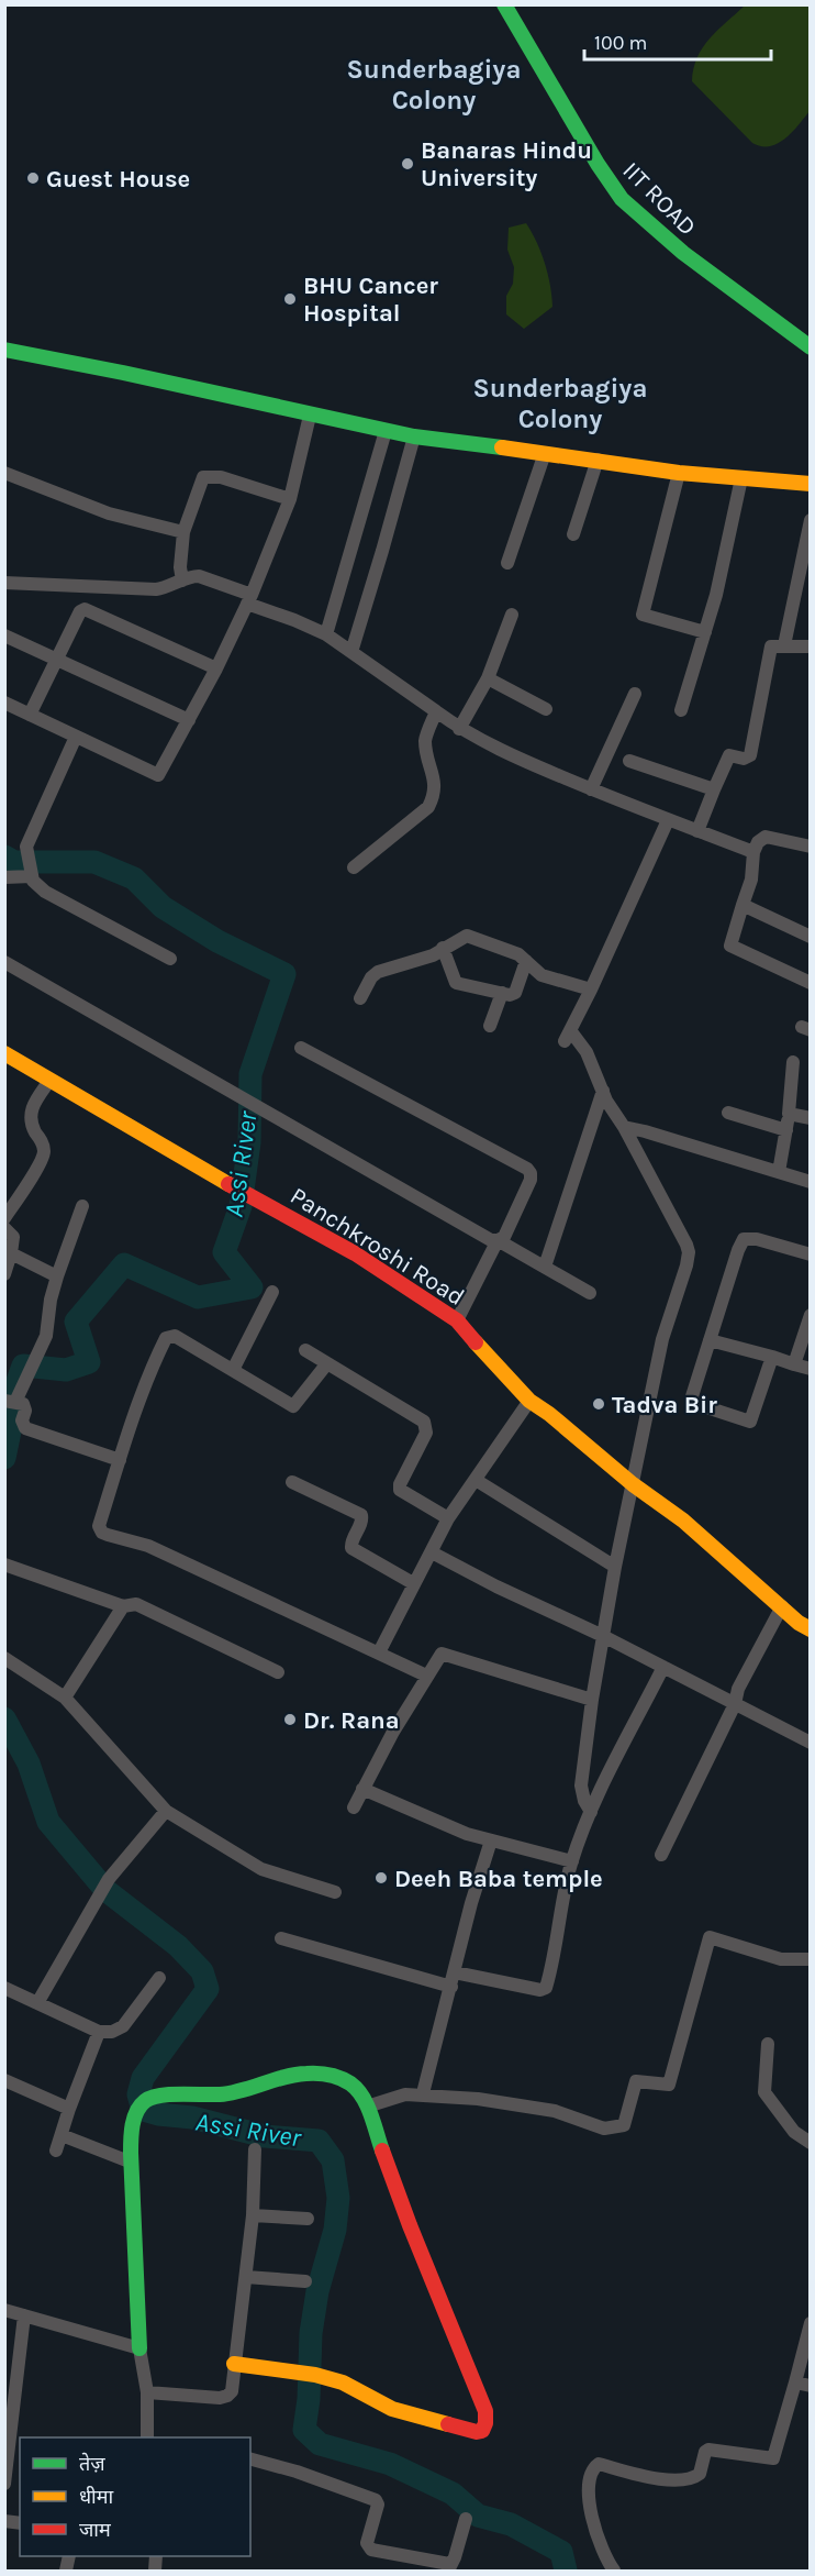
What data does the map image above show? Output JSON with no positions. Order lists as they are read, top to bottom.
{
  "streets": {
    "street": ["IIT ROAD", "Panchkroshi Road"]
  },
  "districts": ["Sunderbagiya Colony", "Sunderbagiya Colony"],
  "water": ["Assi River"],
  "places": [
    "Banaras Hindu University",
    "Guest House",
    "BHU Cancer Hospital",
    "Tadva Bir",
    "Dr. Rana",
    "Deeh Baba temple"
  ],
  "legend": ["तेज़", "धीमा", "जाम"],
  "scale_bar": "100 m"
}
